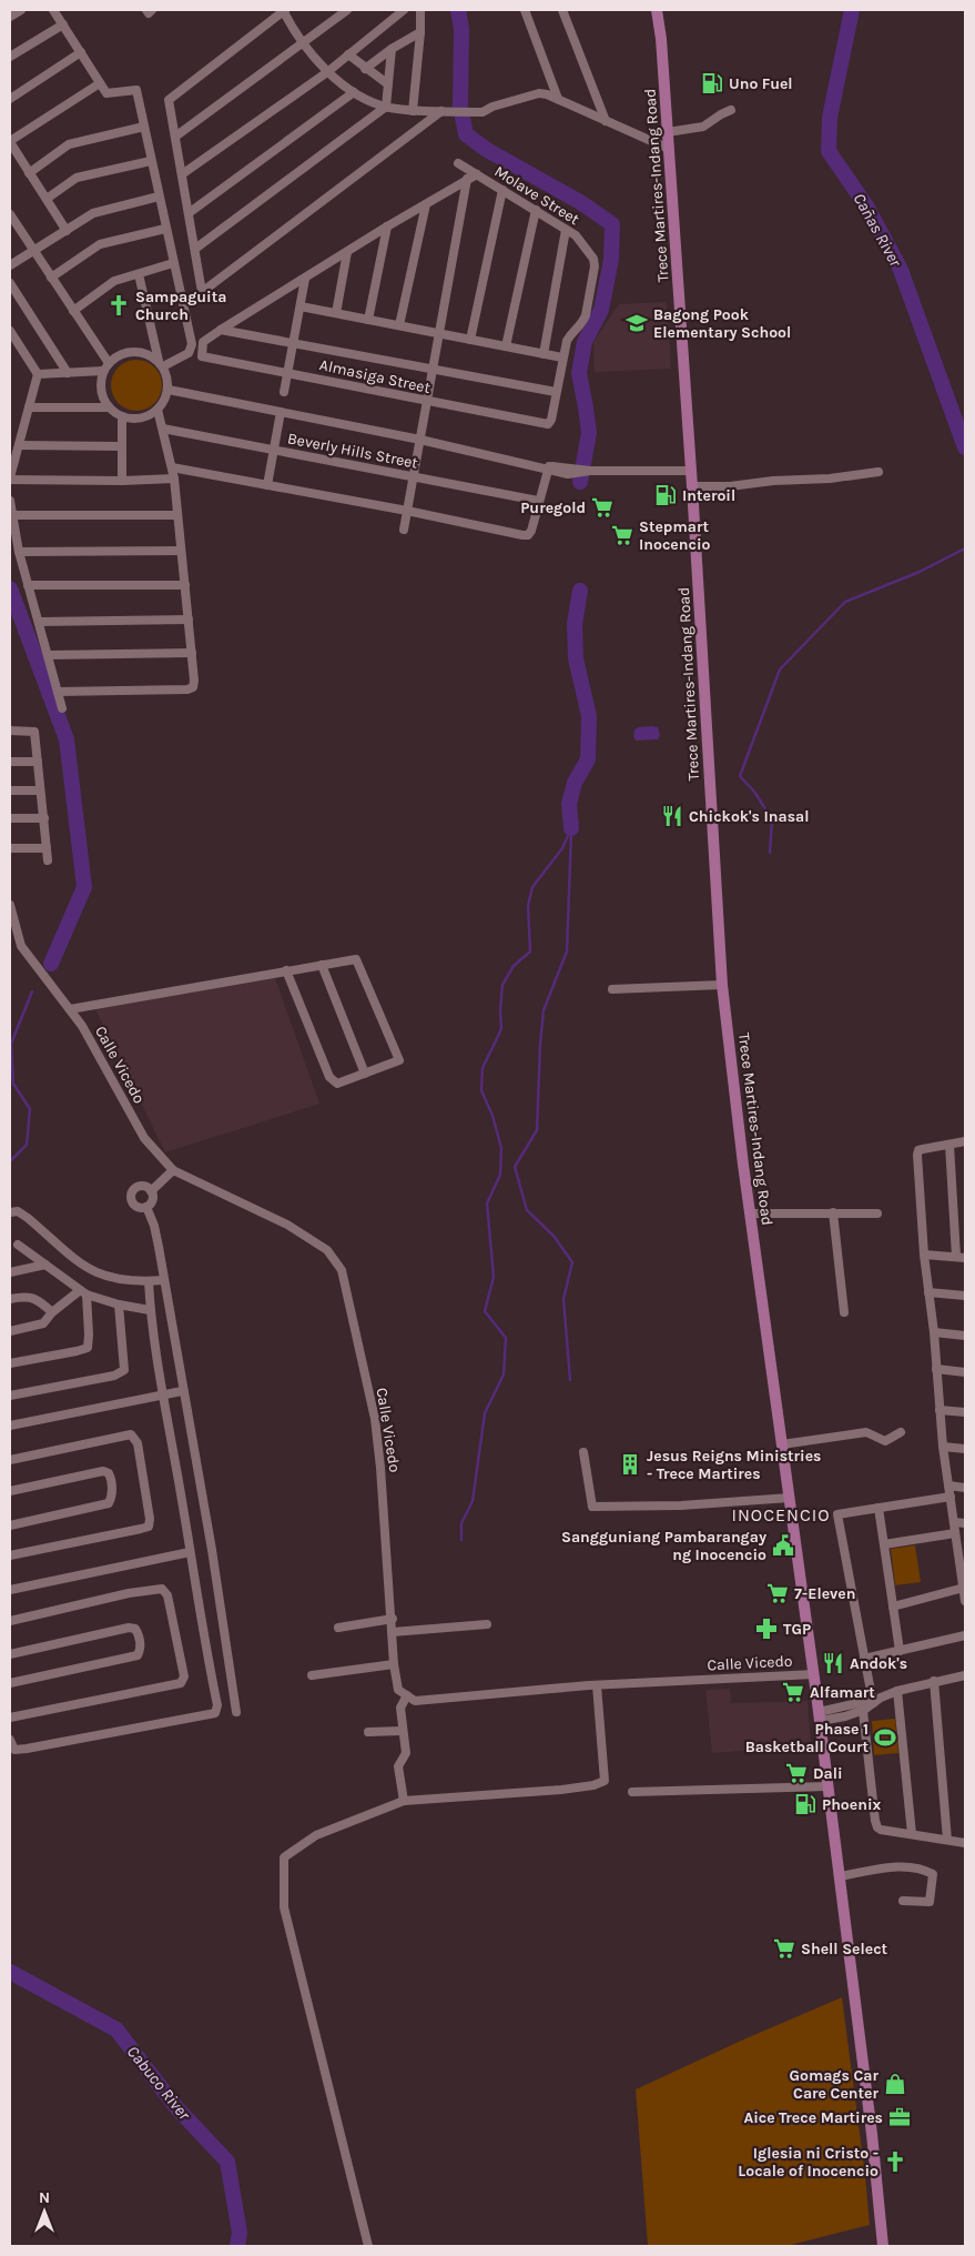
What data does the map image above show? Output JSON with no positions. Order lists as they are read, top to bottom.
{
  "streets": {
    "main road": ["Trece Martires-Indang Road"],
    "street": [
      "Molave Street",
      "Almasiga Street",
      "Beverly Hills Street",
      "Calle Vicedo"
    ]
  },
  "crossings": [
    ["Trece Martires-Indang Road", "Calle Vicedo"]
  ],
  "districts": ["INOCENCIO"],
  "water": ["Cañas River", "Cabuco River"],
  "places": {
    "fuel station": ["Uno Fuel", "Interoil", "Phoenix"],
    "church": ["Sampaguita Church", "Iglesia ni Cristo - Locale of Inocencio"],
    "school or university": ["Bagong Pook Elementary School"],
    "supermarket": [
      "Puregold",
      "Stepmart Inocencio",
      "7-Eleven",
      "Alfamart",
      "Dali",
      "Shell Select"
    ],
    "restaurant": ["Chickok's Inasal", "Andok's"],
    "building": ["Jesus Reigns Ministries - Trece Martires"],
    "public building": ["Sangguniang Pambarangay ng Inocencio"],
    "pharmacy": ["TGP"],
    "sports": ["Phase 1 Basketball Court"],
    "shop": ["Gomags Car Care Center"],
    "office": ["Aice Trece Martires"]
  },
  "north": "top"
}
